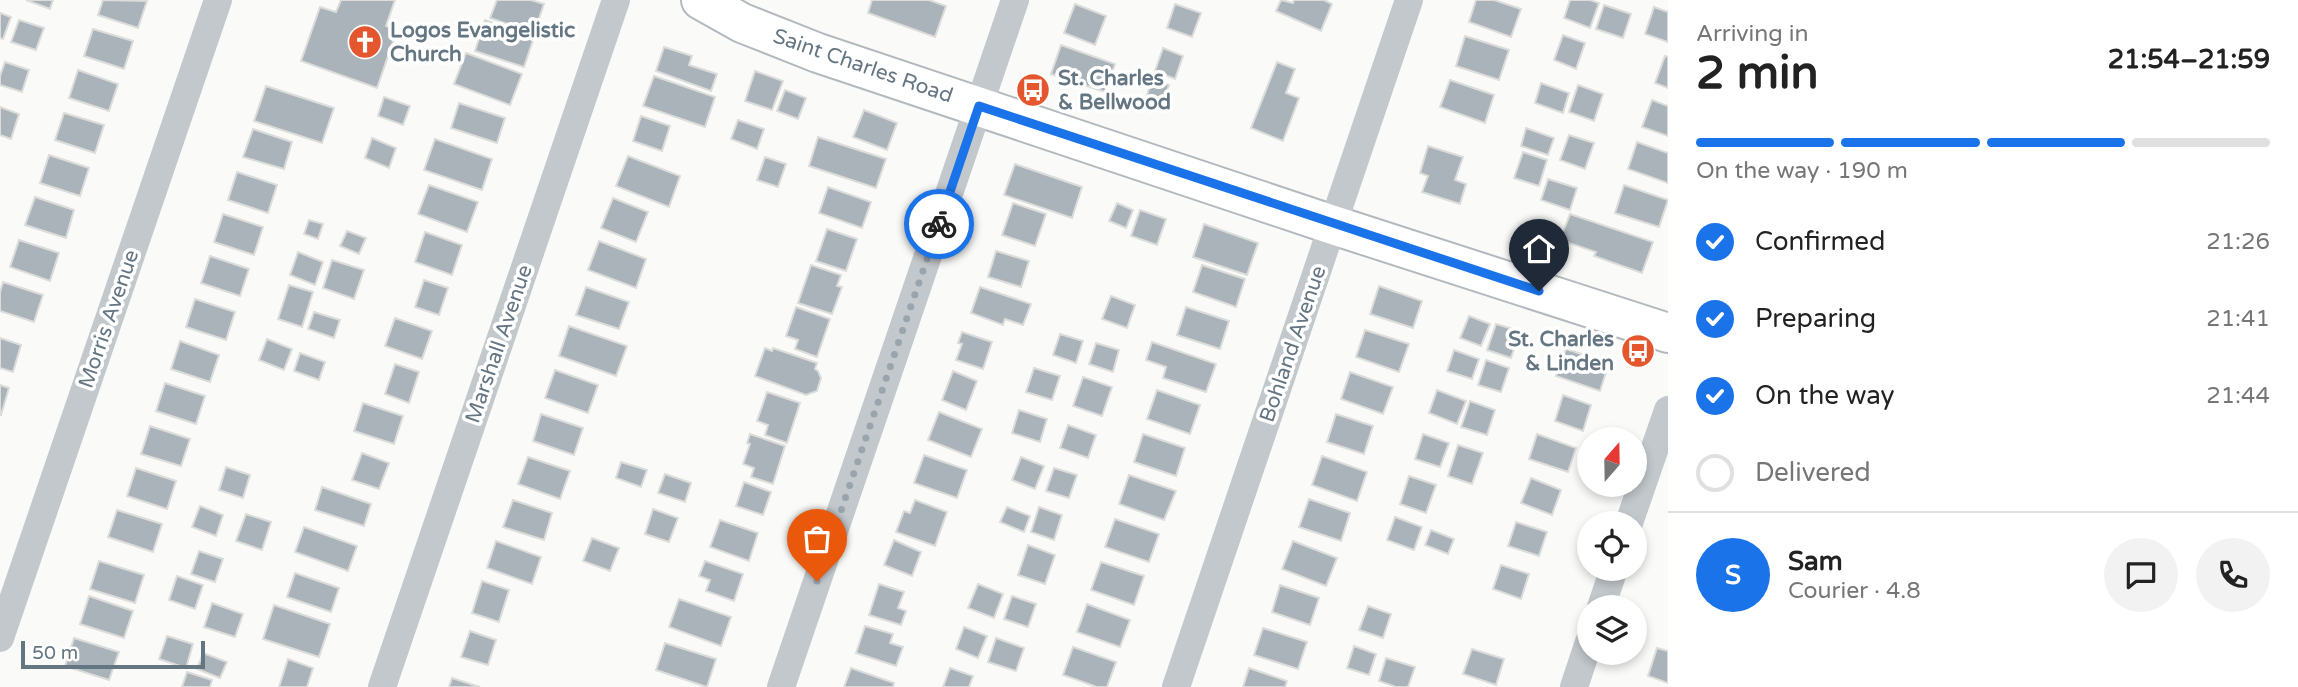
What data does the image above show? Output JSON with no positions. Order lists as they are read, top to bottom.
{
  "streets": {
    "main road": ["Saint Charles Road"],
    "street": ["Morris Avenue", "Marshall Avenue", "Bohland Avenue"]
  },
  "crossings": [
    ["Saint Charles Road", "Bohland Avenue"]
  ],
  "places": {
    "church": ["Logos Evangelistic Church"],
    "bus stop": ["St. Charles & Bellwood", "St. Charles & Linden"]
  },
  "scale_bar": "50 m",
  "north": "top",
  "page": {
    "heading": ["2 min", "Arriving in", "21:54–21:59"],
    "panel": ["Sam", "Courier · 4.8"],
    "bar": "On the way · 190 m",
    "list": [
      ["Confirmed", "21:26"],
      ["Preparing", "21:41"],
      ["On the way", "21:44"],
      "Delivered"
    ],
    "round": "S",
    "scale": "50 m"
  }
}
